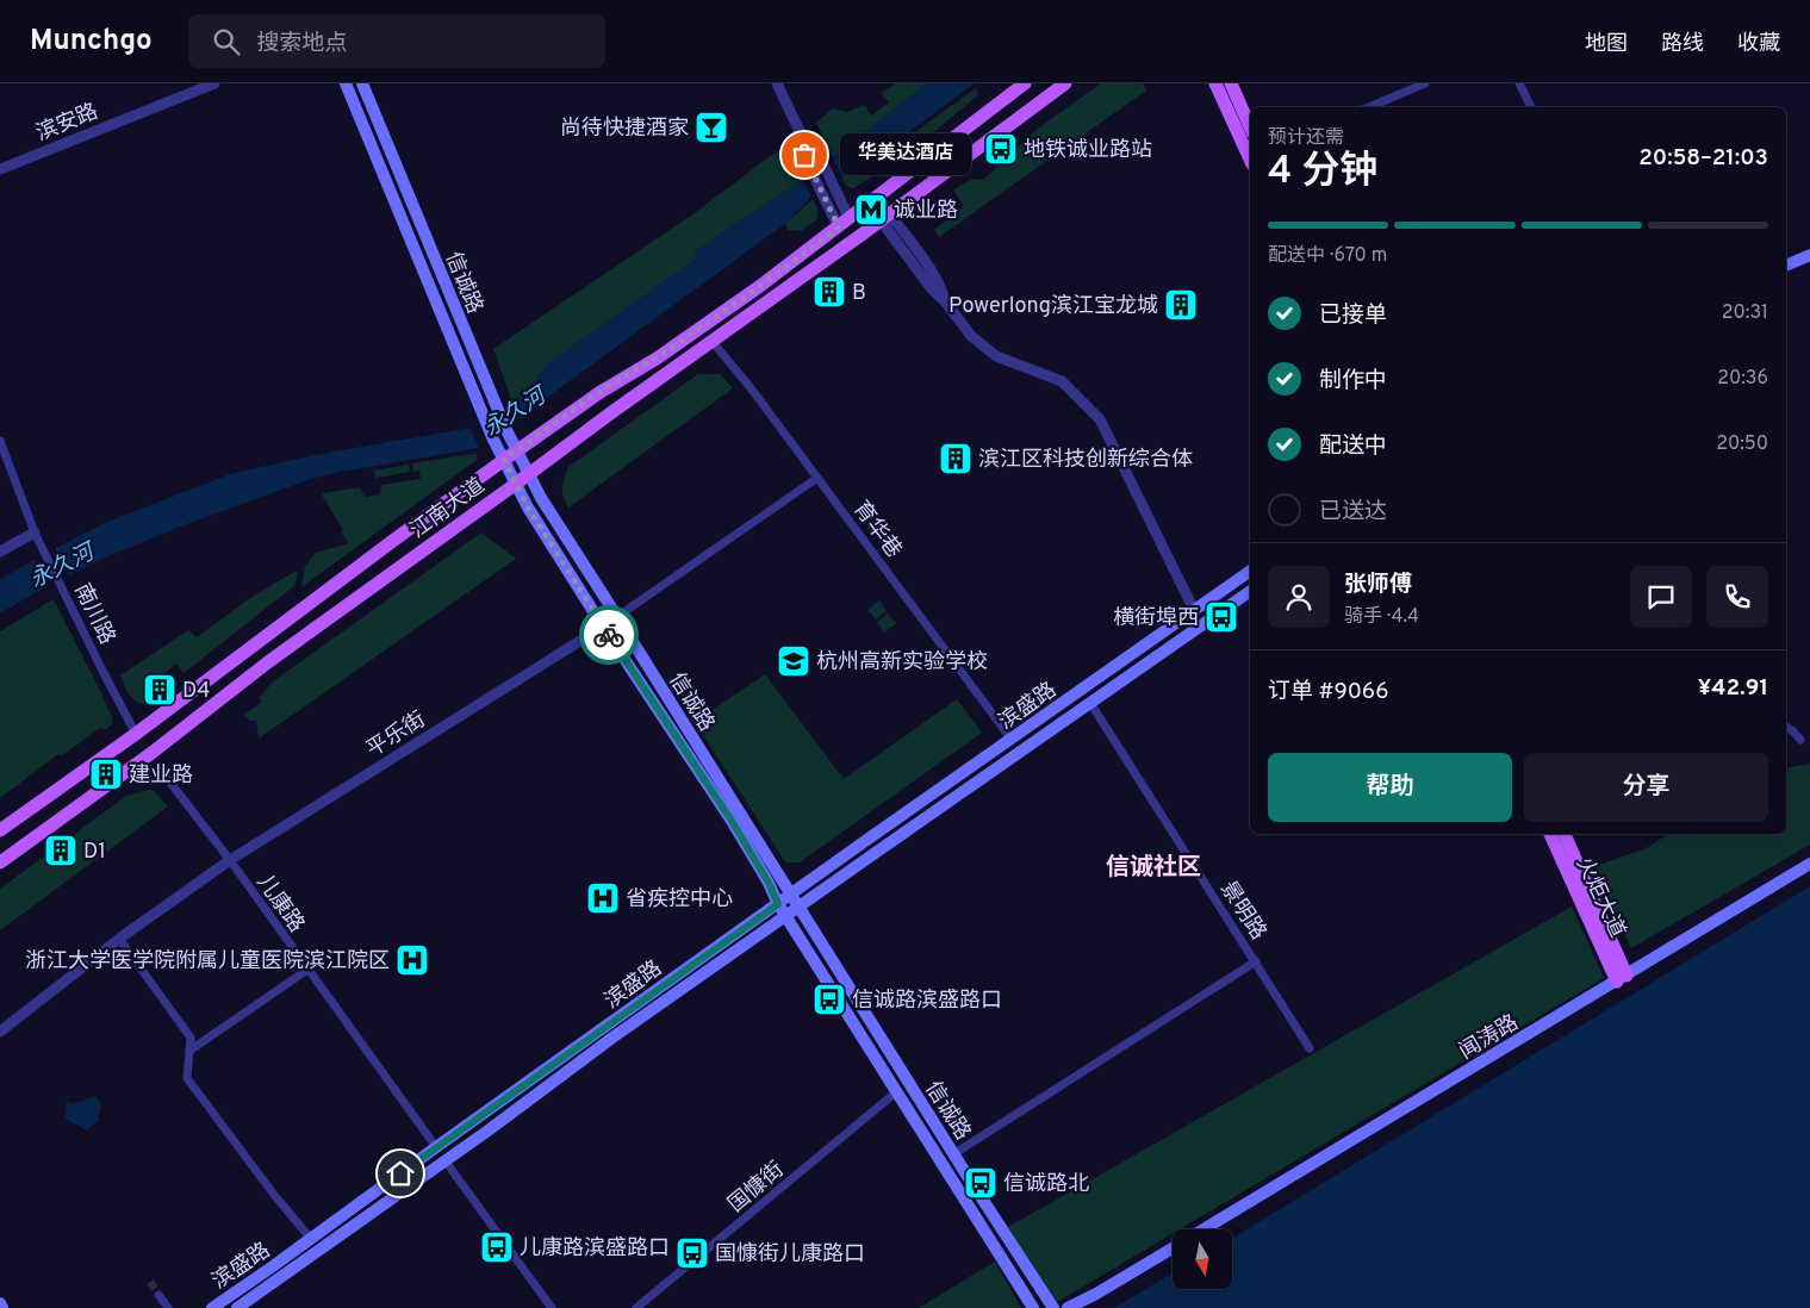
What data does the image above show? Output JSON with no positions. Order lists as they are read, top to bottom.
{
  "streets": {
    "main road": [
      "信诚路",
      "江南大道",
      "滨盛路",
      "火炬大道",
      "闻涛路"
    ],
    "street": [
      "滨安路",
      "育华巷",
      "南川路",
      "平乐街",
      "儿康路",
      "景明路",
      "国慷街"
    ]
  },
  "crossings": [
    ["信诚路", "江南大道"],
    ["信诚路", "滨盛路"],
    ["信诚路", "平乐街"],
    ["信诚路", "国慷街"],
    ["江南大道", "育华巷"],
    ["江南大道", "南川路"],
    ["育华巷", "滨盛路"],
    ["育华巷", "平乐街"],
    ["滨盛路", "儿康路"],
    ["滨盛路", "景明路"],
    ["平乐街", "儿康路"],
    ["火炬大道", "闻涛路"]
  ],
  "districts": ["信诚社区"],
  "water": ["永久河"],
  "places": {
    "bar": ["尚待快捷酒家"],
    "bus stop": [
      "地铁诚业路站",
      "横街埠西",
      "信诚路滨盛路口",
      "信诚路北",
      "儿康路滨盛路口",
      "国慷街儿康路口"
    ],
    "other": ["华美达酒店"],
    "metro station": ["诚业路"],
    "building": [
      "B",
      "Powerlong滨江宝龙城",
      "滨江区科技创新综合体",
      "D4",
      "建业路",
      "D1"
    ],
    "school or university": ["杭州高新实验学校"],
    "hospital": ["省疾控中心", "浙江大学医学院附属儿童医院滨江院区"]
  },
  "north": "bottom",
  "page": {
    "header": "Munchgo",
    "search": "搜索地点",
    "nav": ["地图", "路线", "收藏"],
    "heading": ["4 分钟", "预计还需", "20:58–21:03"],
    "panel": [
      "张师傅",
      "骑手 · 4.4",
      "订单 #9066",
      "¥42.91"
    ],
    "bubble": "华美达酒店",
    "bar": "配送中 · 670 m",
    "list": [
      ["已接单", "20:31"],
      ["制作中", "20:36"],
      ["配送中", "20:50"],
      "已送达"
    ],
    "buttons": ["帮助", "分享"]
  }
}
